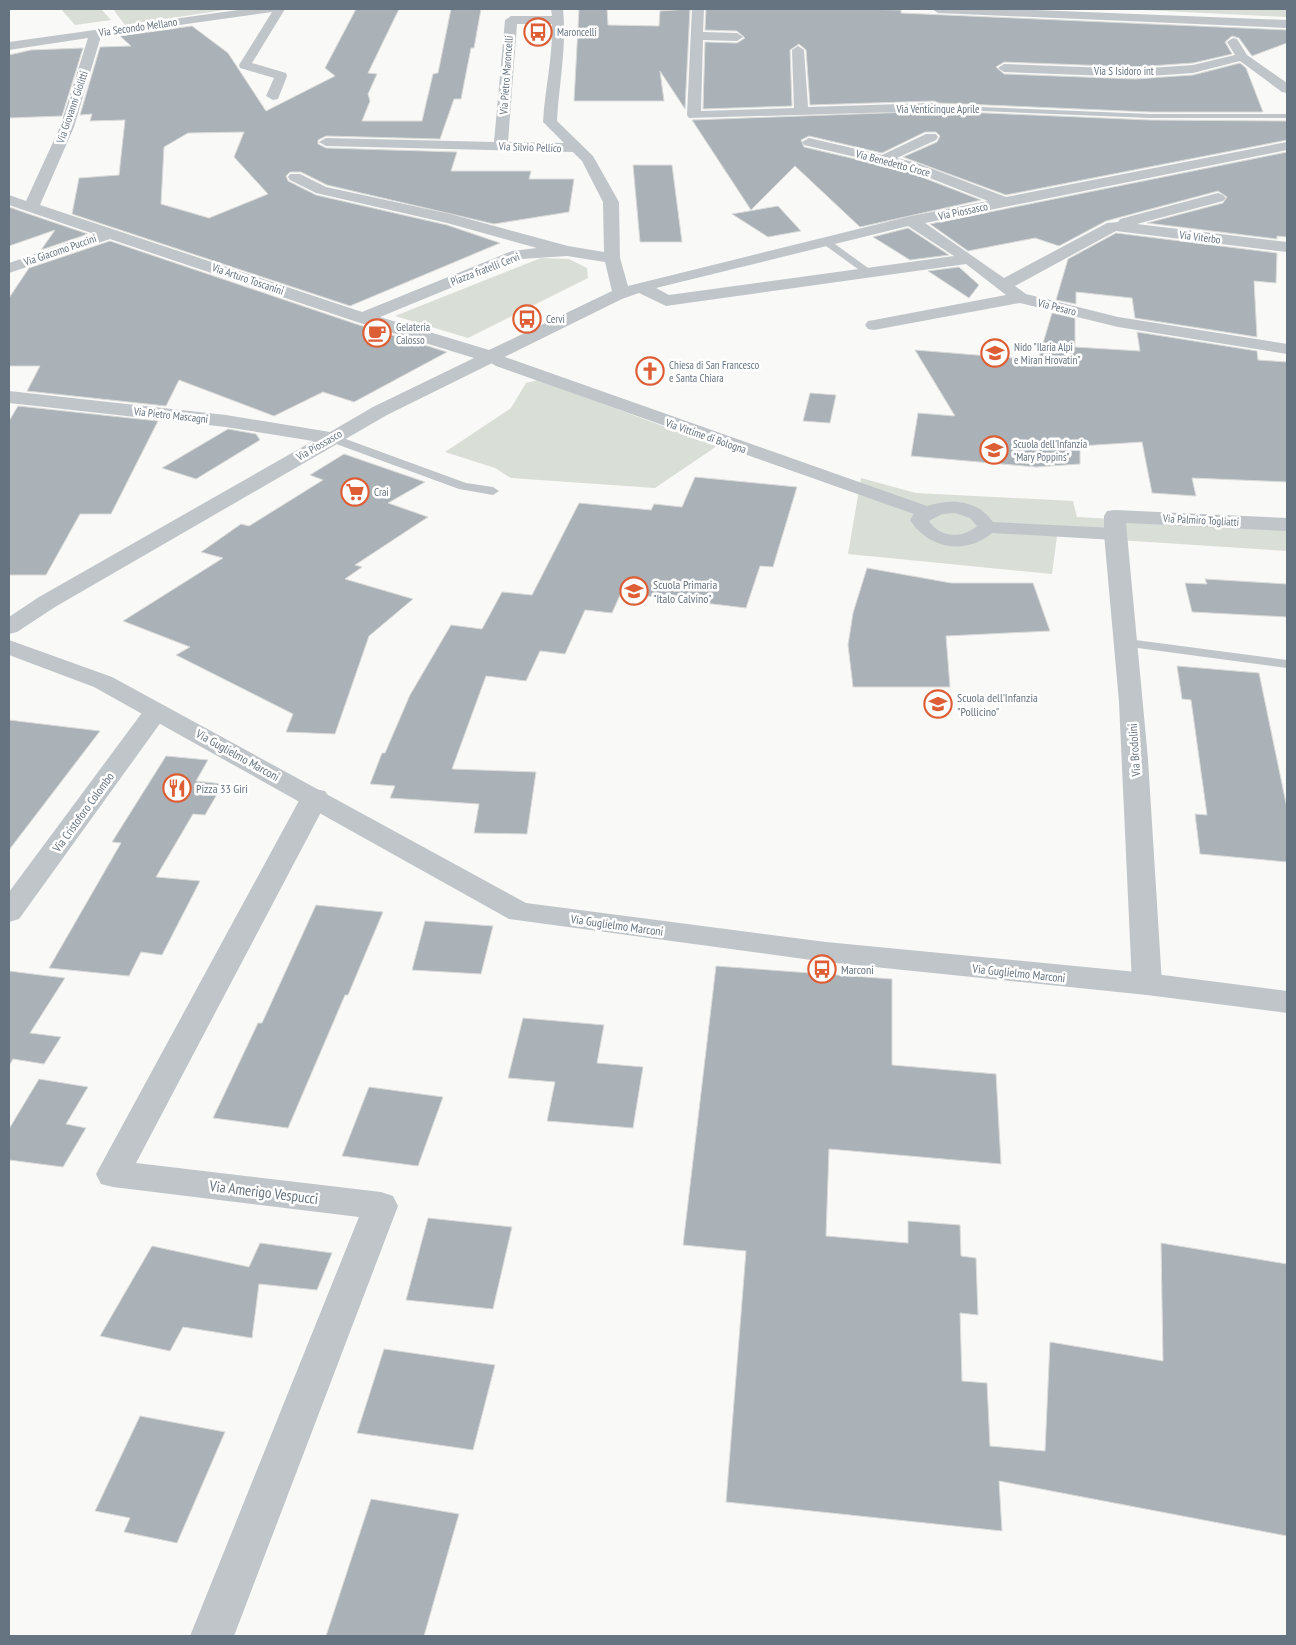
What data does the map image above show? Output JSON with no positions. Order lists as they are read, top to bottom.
{
  "streets": {
    "street": [
      "Via Secondo Mellano",
      "Via S Isidoro int",
      "Via Pietro Maroncelli",
      "Via Giovanni Giolitti",
      "Via Venticinque Aprile",
      "Via Silvio Pellico",
      "Via Benedetto Croce",
      "Via Piossasco",
      "Via Viterbo",
      "Via Giacomo Puccini",
      "Piazza fratelli Cervi",
      "Via Arturo Toscanini",
      "Via Pesaro",
      "Via Pietro Mascagni",
      "Via Vittime di Bologna",
      "Via Palmiro Togliatti",
      "Via Brodolini",
      "Via Guglielmo Marconi",
      "Via Cristoforo Colombo",
      "Via Amerigo Vespucci"
    ]
  },
  "crossings": [
    ["Via Secondo Mellano", "Via Giovanni Giolitti"],
    ["Via Pietro Maroncelli", "Via Silvio Pellico"],
    ["Via Giovanni Giolitti", "Via Arturo Toscanini"],
    ["Via Silvio Pellico", "Via Piossasco"],
    ["Via Silvio Pellico", "Piazza fratelli Cervi"],
    ["Via Benedetto Croce", "Via Piossasco"],
    ["Via Piossasco", "Via Arturo Toscanini"],
    ["Via Piossasco", "Via Pesaro"],
    ["Via Piossasco", "Via Pietro Mascagni"],
    ["Via Piossasco", "Via Vittime di Bologna"],
    ["Via Giacomo Puccini", "Via Arturo Toscanini"],
    ["Piazza fratelli Cervi", "Via Arturo Toscanini"],
    ["Via Arturo Toscanini", "Via Vittime di Bologna"],
    ["Via Palmiro Togliatti", "Via Brodolini"],
    ["Via Brodolini", "Via Guglielmo Marconi"],
    ["Via Guglielmo Marconi", "Via Cristoforo Colombo"],
    ["Via Guglielmo Marconi", "Via Amerigo Vespucci"]
  ],
  "places": {
    "bus stop": ["Maroncelli", "Cervi", "Marconi"],
    "cafe": ["Gelateria Calosso"],
    "school or university": [
      "Nido \"Ilaria Alpi e Miran Hrovatin\"",
      "Scuola dell'Infanzia \"Mary Poppins\"",
      "Scuola Primaria \"Italo Calvino\"",
      "Scuola dell'Infanzia \"Pollicino\""
    ],
    "church": ["Chiesa di San Francesco e Santa Chiara"],
    "supermarket": ["Crai"],
    "restaurant": ["Pizza 33 Giri"]
  }
}
